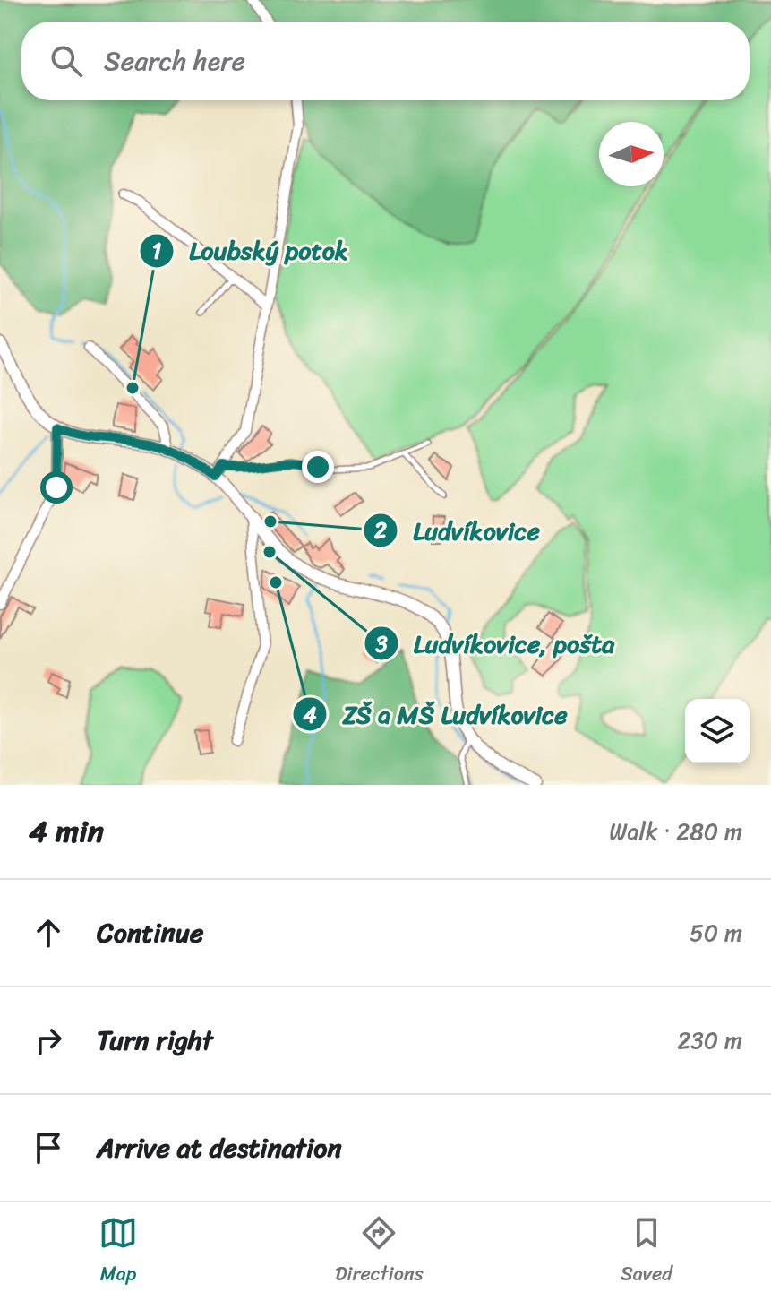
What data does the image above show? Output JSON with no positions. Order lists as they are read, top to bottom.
{
  "places": [
    "Loubský potok",
    "Ludvíkovice",
    "Ludvíkovice, pošta",
    "ZŠ a MŠ Ludvíkovice"
  ],
  "north": "right",
  "page": {
    "search": "Search here",
    "heading": ["4 min", "Walk · 280 m"],
    "list": [
      ["Continue", "50 m"],
      ["Turn right", "230 m"],
      "Arrive at destination"
    ],
    "nav": ["Map", "Directions", "Saved"]
  }
}
